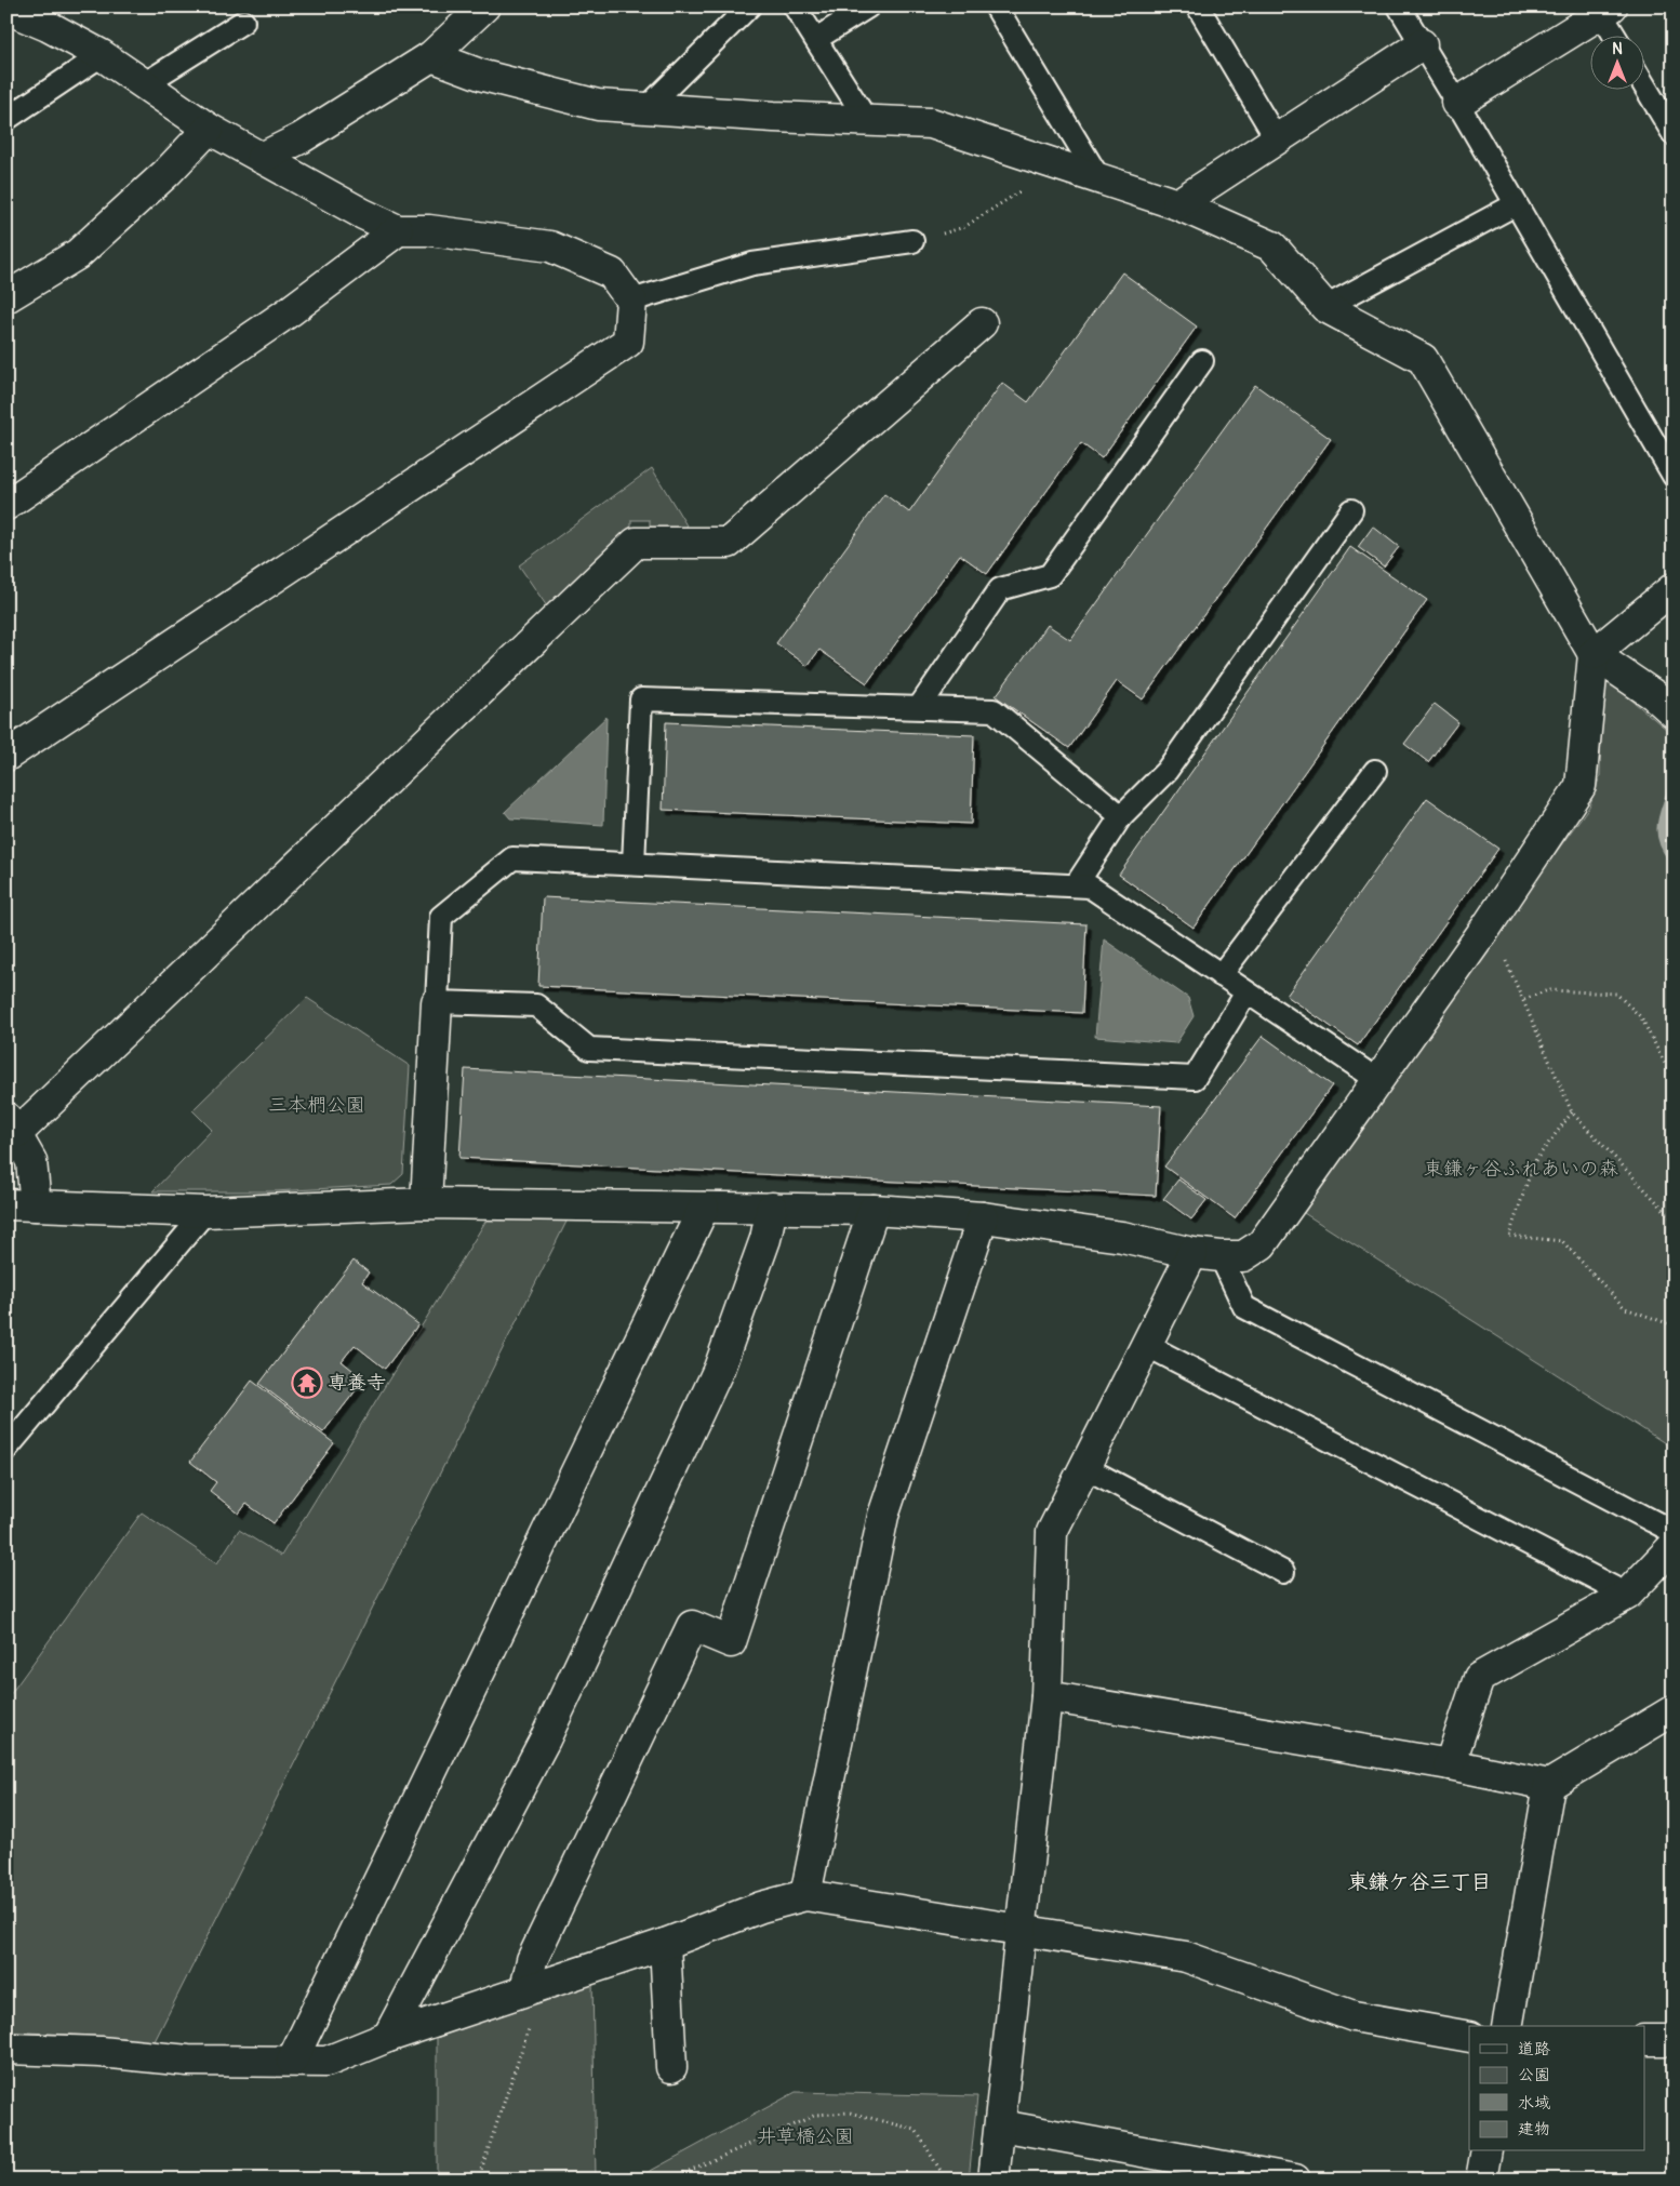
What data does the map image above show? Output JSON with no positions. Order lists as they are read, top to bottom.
{
  "districts": ["東鎌ケ谷三丁目"],
  "parks": ["三本椚公園", "東鎌ヶ谷ふれあいの森", "井草橋公園"],
  "places": {
    "temple": ["専養寺"]
  },
  "legend": [
    "道路",
    "公園",
    "水域",
    "建物"
  ],
  "north": "top"
}
